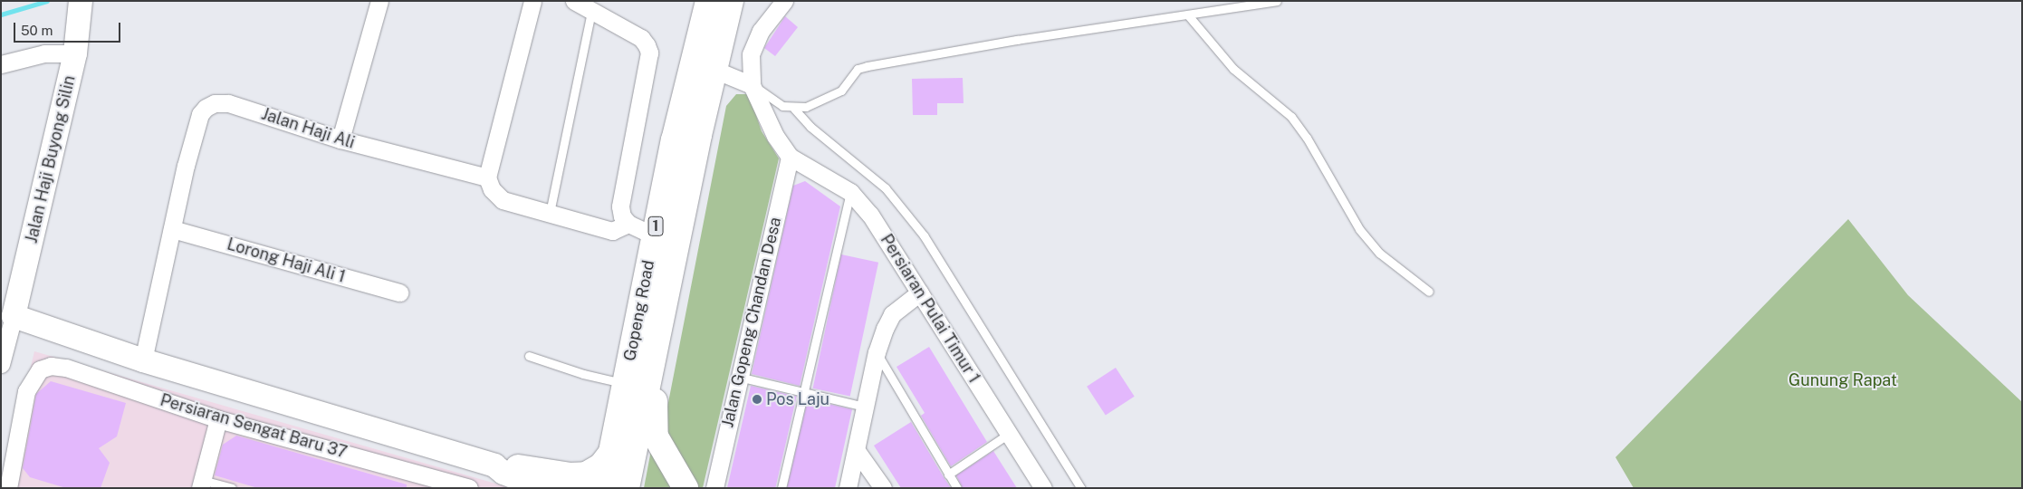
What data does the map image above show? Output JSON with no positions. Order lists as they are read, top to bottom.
{
  "streets": {
    "highway": ["1", "Gopeng Road"],
    "street": [
      "Jalan Haji Ali",
      "Jalan Haji Buyong Silin",
      "Lorong Haji Ali 1",
      "Persiaran Pulai Timur 1",
      "Jalan Gopeng Chandan Desa",
      "Persiaran Sengat Baru 37"
    ]
  },
  "crossings": [
    ["Jalan Haji Ali", "Lorong Haji Ali 1"],
    ["Persiaran Pulai Timur 1", "Jalan Gopeng Chandan Desa"]
  ],
  "parks": ["Gunung Rapat"],
  "places": ["Pos Laju"],
  "scale_bar": "50 m"
}
